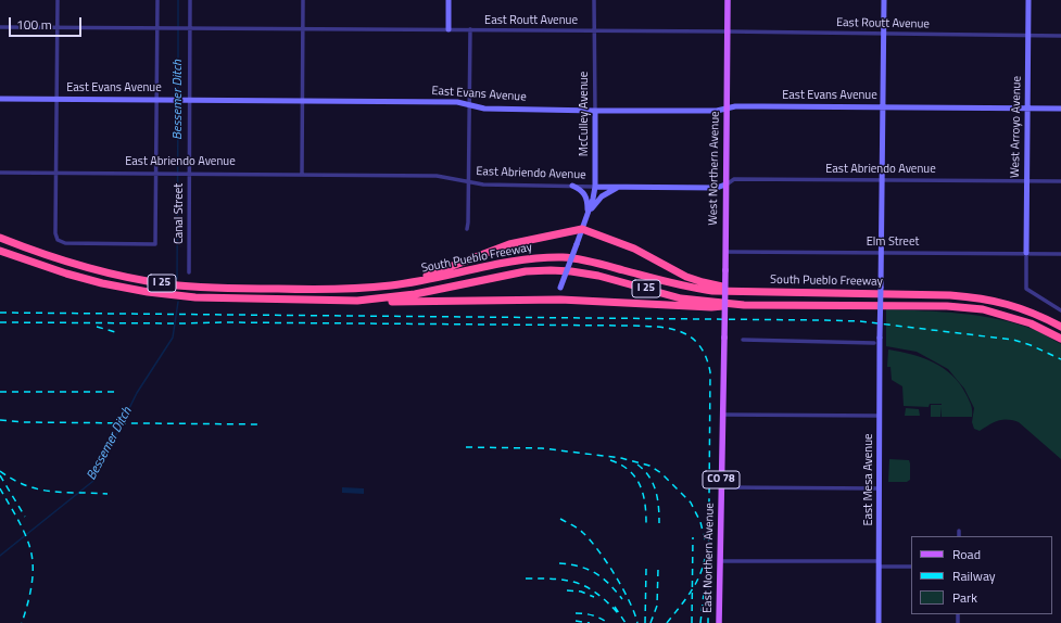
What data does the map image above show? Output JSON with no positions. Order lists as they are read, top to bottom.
{
  "streets": {
    "highway": ["South Pueblo Freeway", "I 25"],
    "main road": ["West Northern Avenue", "CO 78", "East Northern Avenue"],
    "street": [
      "East Routt Avenue",
      "East Evans Avenue",
      "McCulley Avenue",
      "West Arroyo Avenue",
      "East Abriendo Avenue",
      "Canal Street",
      "Elm Street",
      "East Mesa Avenue"
    ]
  },
  "crossings": [
    ["East Routt Avenue", "McCulley Avenue"],
    ["East Routt Avenue", "West Arroyo Avenue"],
    ["East Routt Avenue", "West Northern Avenue"],
    ["East Routt Avenue", "Canal Street"],
    ["East Routt Avenue", "East Mesa Avenue"],
    ["East Evans Avenue", "McCulley Avenue"],
    ["East Evans Avenue", "West Arroyo Avenue"],
    ["East Evans Avenue", "West Northern Avenue"],
    ["East Evans Avenue", "Canal Street"],
    ["East Evans Avenue", "East Mesa Avenue"],
    ["McCulley Avenue", "East Abriendo Avenue"],
    ["West Arroyo Avenue", "East Abriendo Avenue"],
    ["West Arroyo Avenue", "Elm Street"],
    ["East Abriendo Avenue", "West Northern Avenue"],
    ["East Abriendo Avenue", "Canal Street"],
    ["East Abriendo Avenue", "East Mesa Avenue"],
    ["West Northern Avenue", "Elm Street"],
    ["West Northern Avenue", "East Northern Avenue"],
    ["Elm Street", "East Mesa Avenue"]
  ],
  "water": ["Bessemer Ditch"],
  "legend": ["Road", "Railway", "Park"],
  "scale_bar": "100 m"
}
